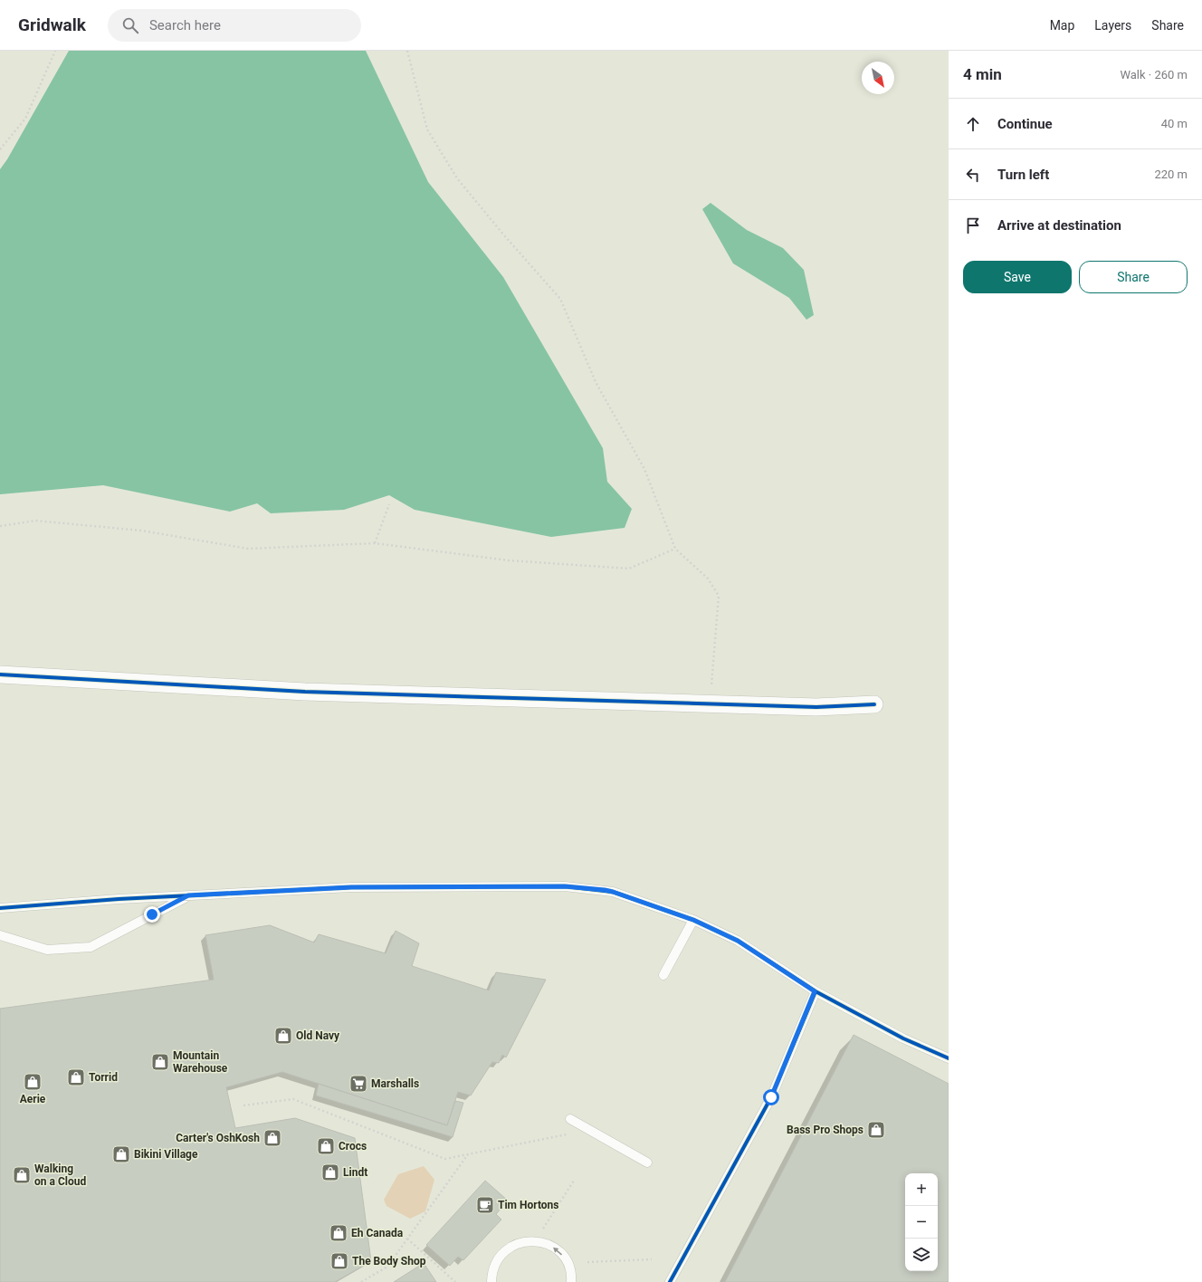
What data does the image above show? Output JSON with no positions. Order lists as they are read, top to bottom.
{
  "places": {
    "shop": [
      "Old Navy",
      "Mountain Warehouse",
      "Torrid",
      "Aerie",
      "Bass Pro Shops",
      "Carter's OshKosh",
      "Crocs",
      "Bikini Village",
      "Lindt",
      "Walking on a Cloud",
      "Eh Canada",
      "The Body Shop"
    ],
    "supermarket": ["Marshalls"],
    "cafe": ["Tim Hortons"]
  },
  "north": "bottom right",
  "page": {
    "header": "Gridwalk",
    "search": "Search here",
    "nav": ["Map", "Layers", "Share"],
    "heading": ["4 min", "Walk · 260 m"],
    "list": [
      ["Continue", "40 m"],
      ["Turn left", "220 m"],
      "Arrive at destination"
    ],
    "buttons": ["Save", "Share"],
    "map_buttons": ["+", "−"]
  }
}
